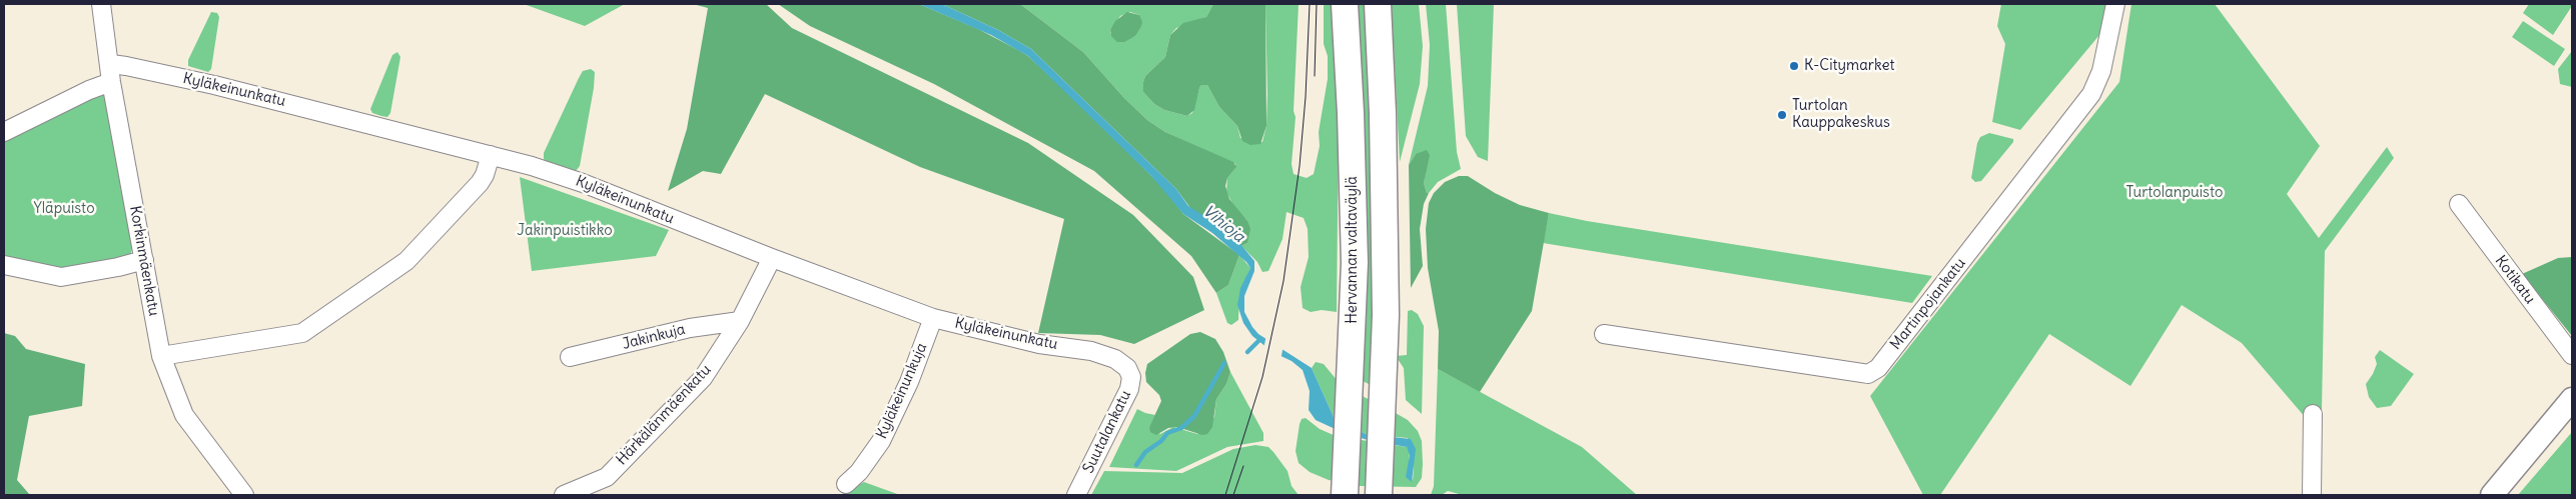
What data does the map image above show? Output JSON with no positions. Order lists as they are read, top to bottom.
{
  "streets": {
    "highway": ["Hervannan valtaväylä"],
    "street": [
      "Kyläkeinunkatu",
      "Korkinmäenkatu",
      "Kotikatu",
      "Martinpojankatu",
      "Jakinkuja",
      "Kyläkeinunkuja",
      "Härkälänmäenkatu",
      "Suutalankatu"
    ]
  },
  "crossings": [
    ["Kyläkeinunkatu", "Korkinmäenkatu"],
    ["Kyläkeinunkatu", "Kyläkeinunkuja"],
    ["Kyläkeinunkatu", "Härkälänmäenkatu"],
    ["Kyläkeinunkatu", "Suutalankatu"],
    ["Jakinkuja", "Härkälänmäenkatu"]
  ],
  "water": ["Vihioja"],
  "parks": ["Turtolanpuisto", "Yläpuisto", "Jakinpuistikko"],
  "places": ["K-Citymarket", "Turtolan Kauppakeskus"]
}
